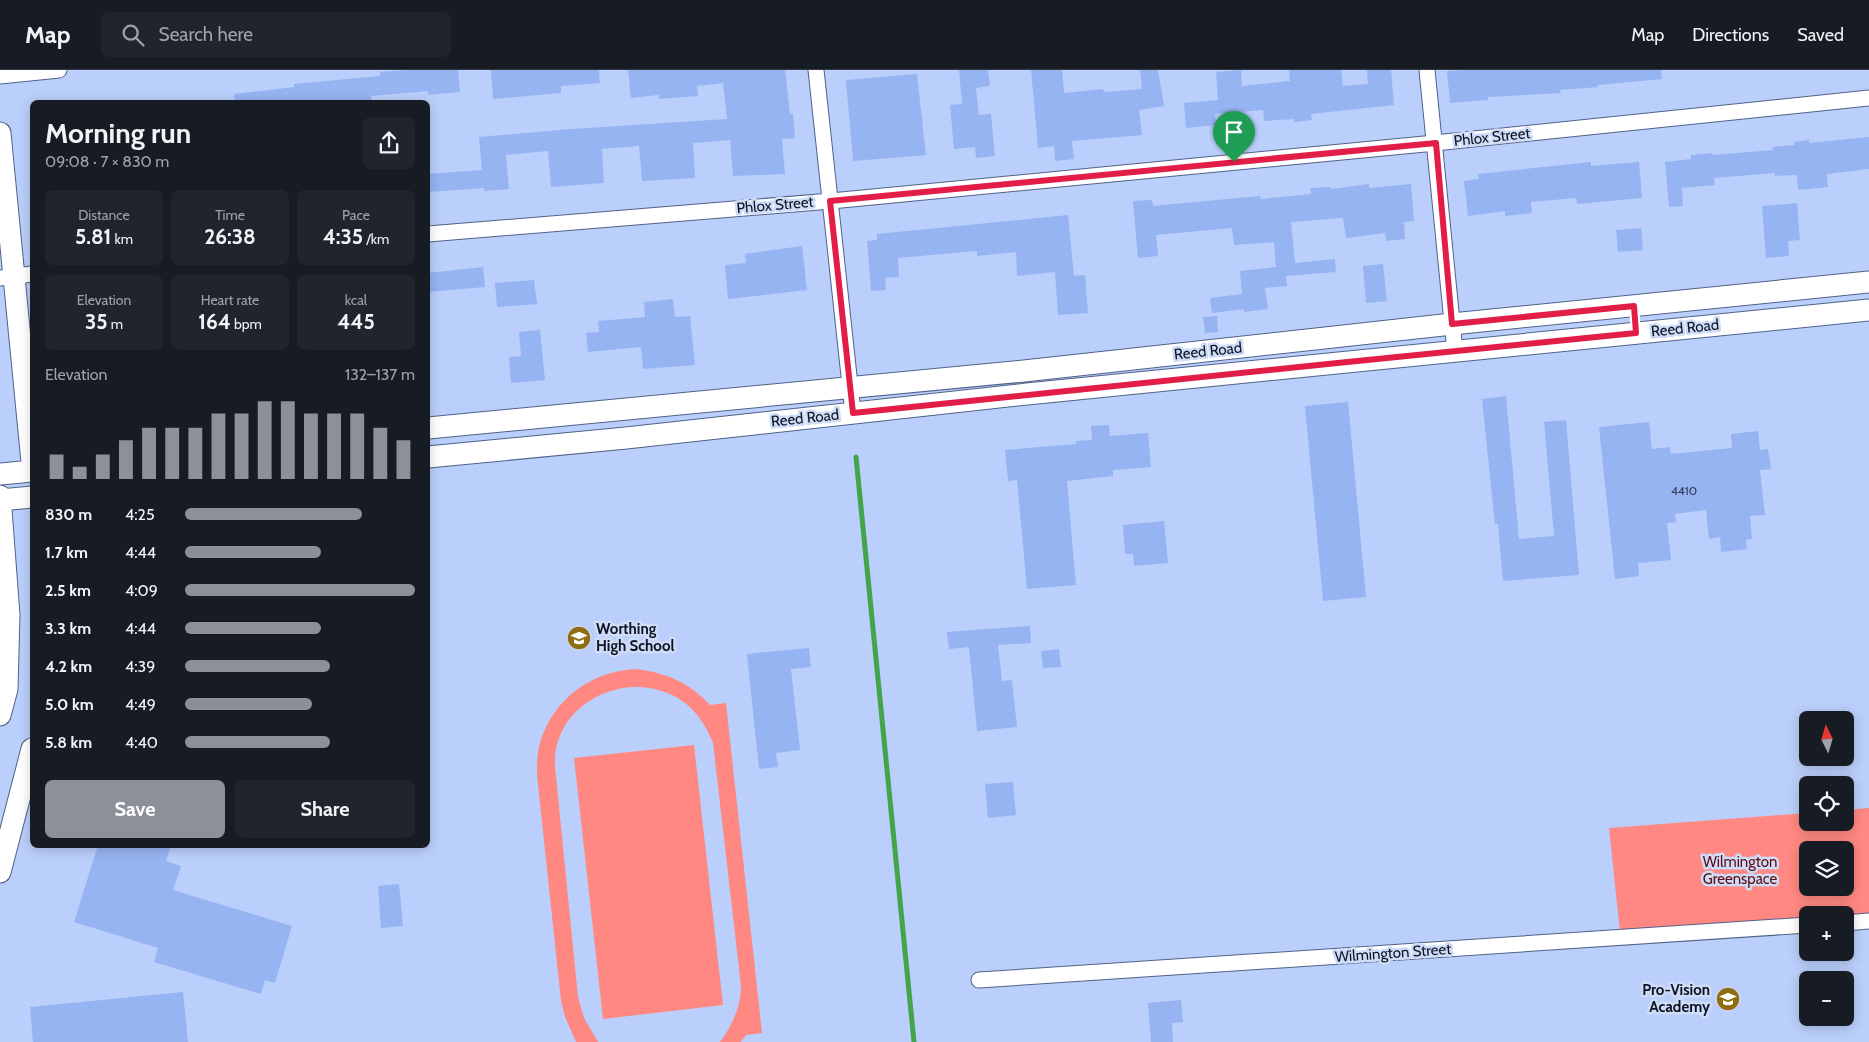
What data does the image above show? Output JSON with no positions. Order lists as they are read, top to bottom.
{
  "streets": {
    "street": ["Phlox Street", "Reed Road", "Wilmington Street"]
  },
  "parks": ["Wilmington Greenspace"],
  "places": {
    "school or university": ["Worthing High School", "Pro-Vision Academy"]
  },
  "house_numbers": ["4410"],
  "north": "top",
  "page": {
    "header": "Map",
    "search": "Search here",
    "nav": ["Map", "Directions", "Saved"],
    "heading": ["Morning run", "09:08 · 7 × 830 m"],
    "stats": [
      ["Distance", "5.81 km"],
      ["Time", "26:38"],
      ["Pace", "4:35 /km"],
      ["Elevation", "35 m"],
      ["Heart rate", "164 bpm"],
      ["kcal", "445"]
    ],
    "chart": ["Elevation", "132–137 m"],
    "list": [
      {
        "name": "830 m",
        "note": "4:25"
      },
      {
        "name": "1.7 km",
        "note": "4:44"
      },
      {
        "name": "2.5 km",
        "note": "4:09"
      },
      {
        "name": "3.3 km",
        "note": "4:44"
      },
      {
        "name": "4.2 km",
        "note": "4:39"
      },
      {
        "name": "5.0 km",
        "note": "4:49"
      },
      {
        "name": "5.8 km",
        "note": "4:40"
      }
    ],
    "map_buttons": ["+", "−"],
    "buttons": ["Save", "Share"]
  }
}
